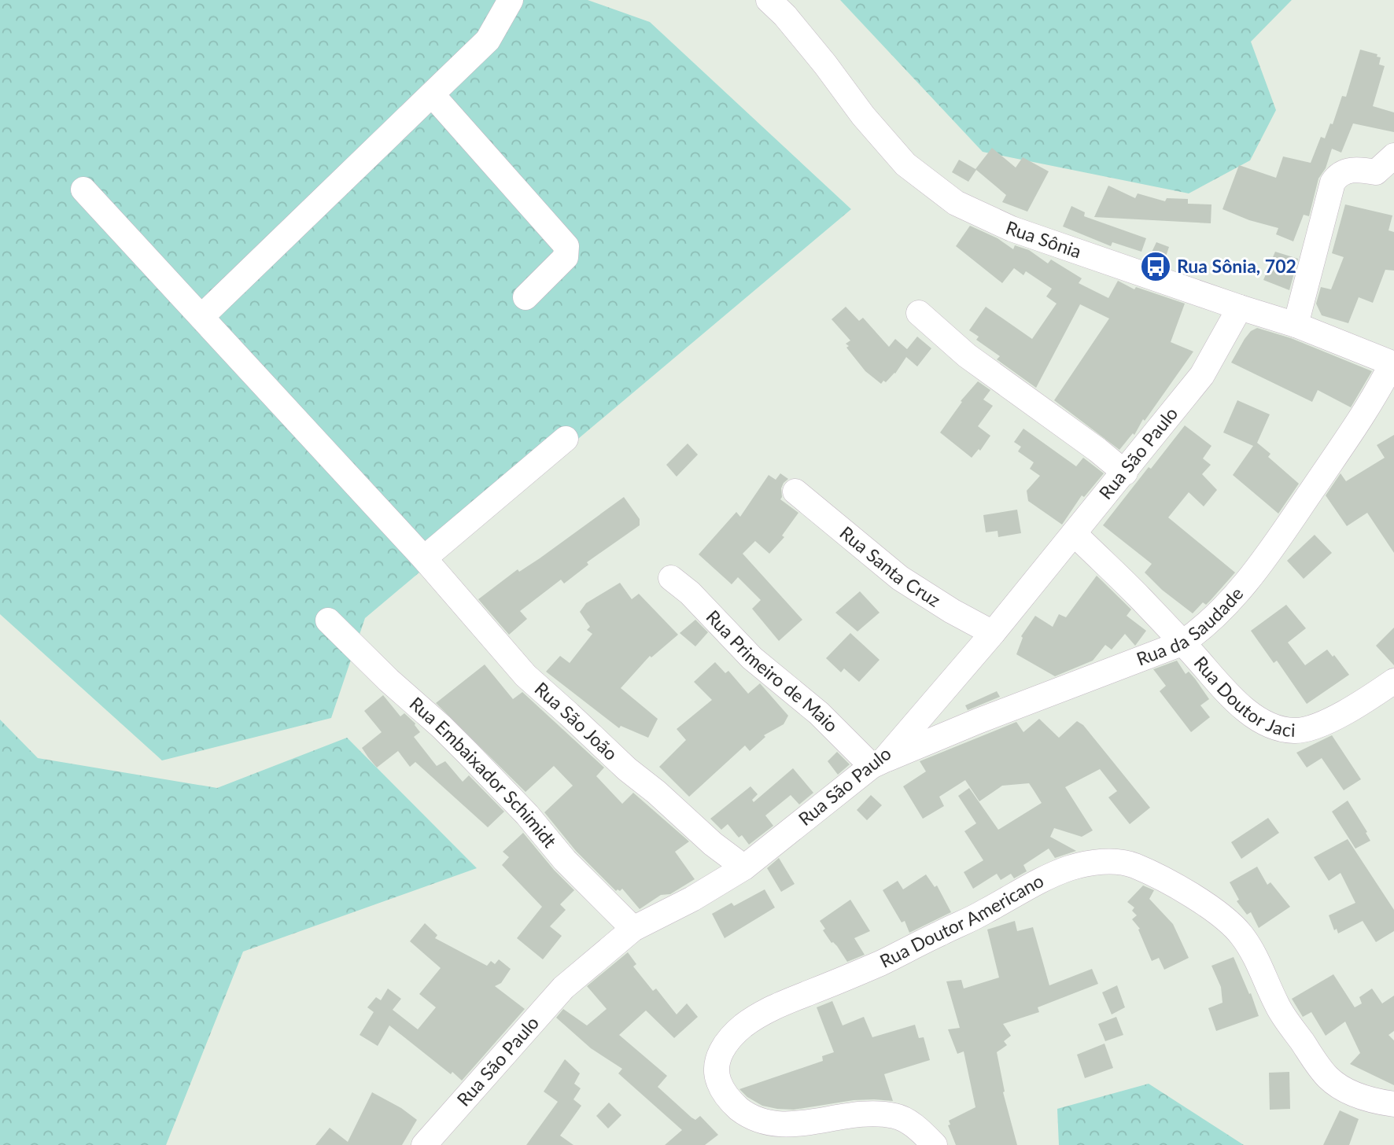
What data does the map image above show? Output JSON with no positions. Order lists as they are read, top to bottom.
{
  "streets": {
    "street": [
      "Rua Sônia",
      "Rua São Paulo",
      "Rua Santa Cruz",
      "Rua da Saudade",
      "Rua Primeiro de Maio",
      "Rua Doutor Jaci",
      "Rua São João",
      "Rua Embaixador Schimidt",
      "Rua Doutor Americano"
    ]
  },
  "crossings": [
    ["Rua Sônia", "Rua São Paulo"],
    ["Rua Sônia", "Rua da Saudade"],
    ["Rua São Paulo", "Rua Santa Cruz"],
    ["Rua São Paulo", "Rua da Saudade"],
    ["Rua São Paulo", "Rua Primeiro de Maio"],
    ["Rua São Paulo", "Rua Doutor Jaci"],
    ["Rua São Paulo", "Rua São João"],
    ["Rua São Paulo", "Rua Embaixador Schimidt"],
    ["Rua da Saudade", "Rua Primeiro de Maio"],
    ["Rua da Saudade", "Rua Doutor Jaci"]
  ],
  "places": {
    "bus stop": ["Rua Sônia, 702"]
  }
}
